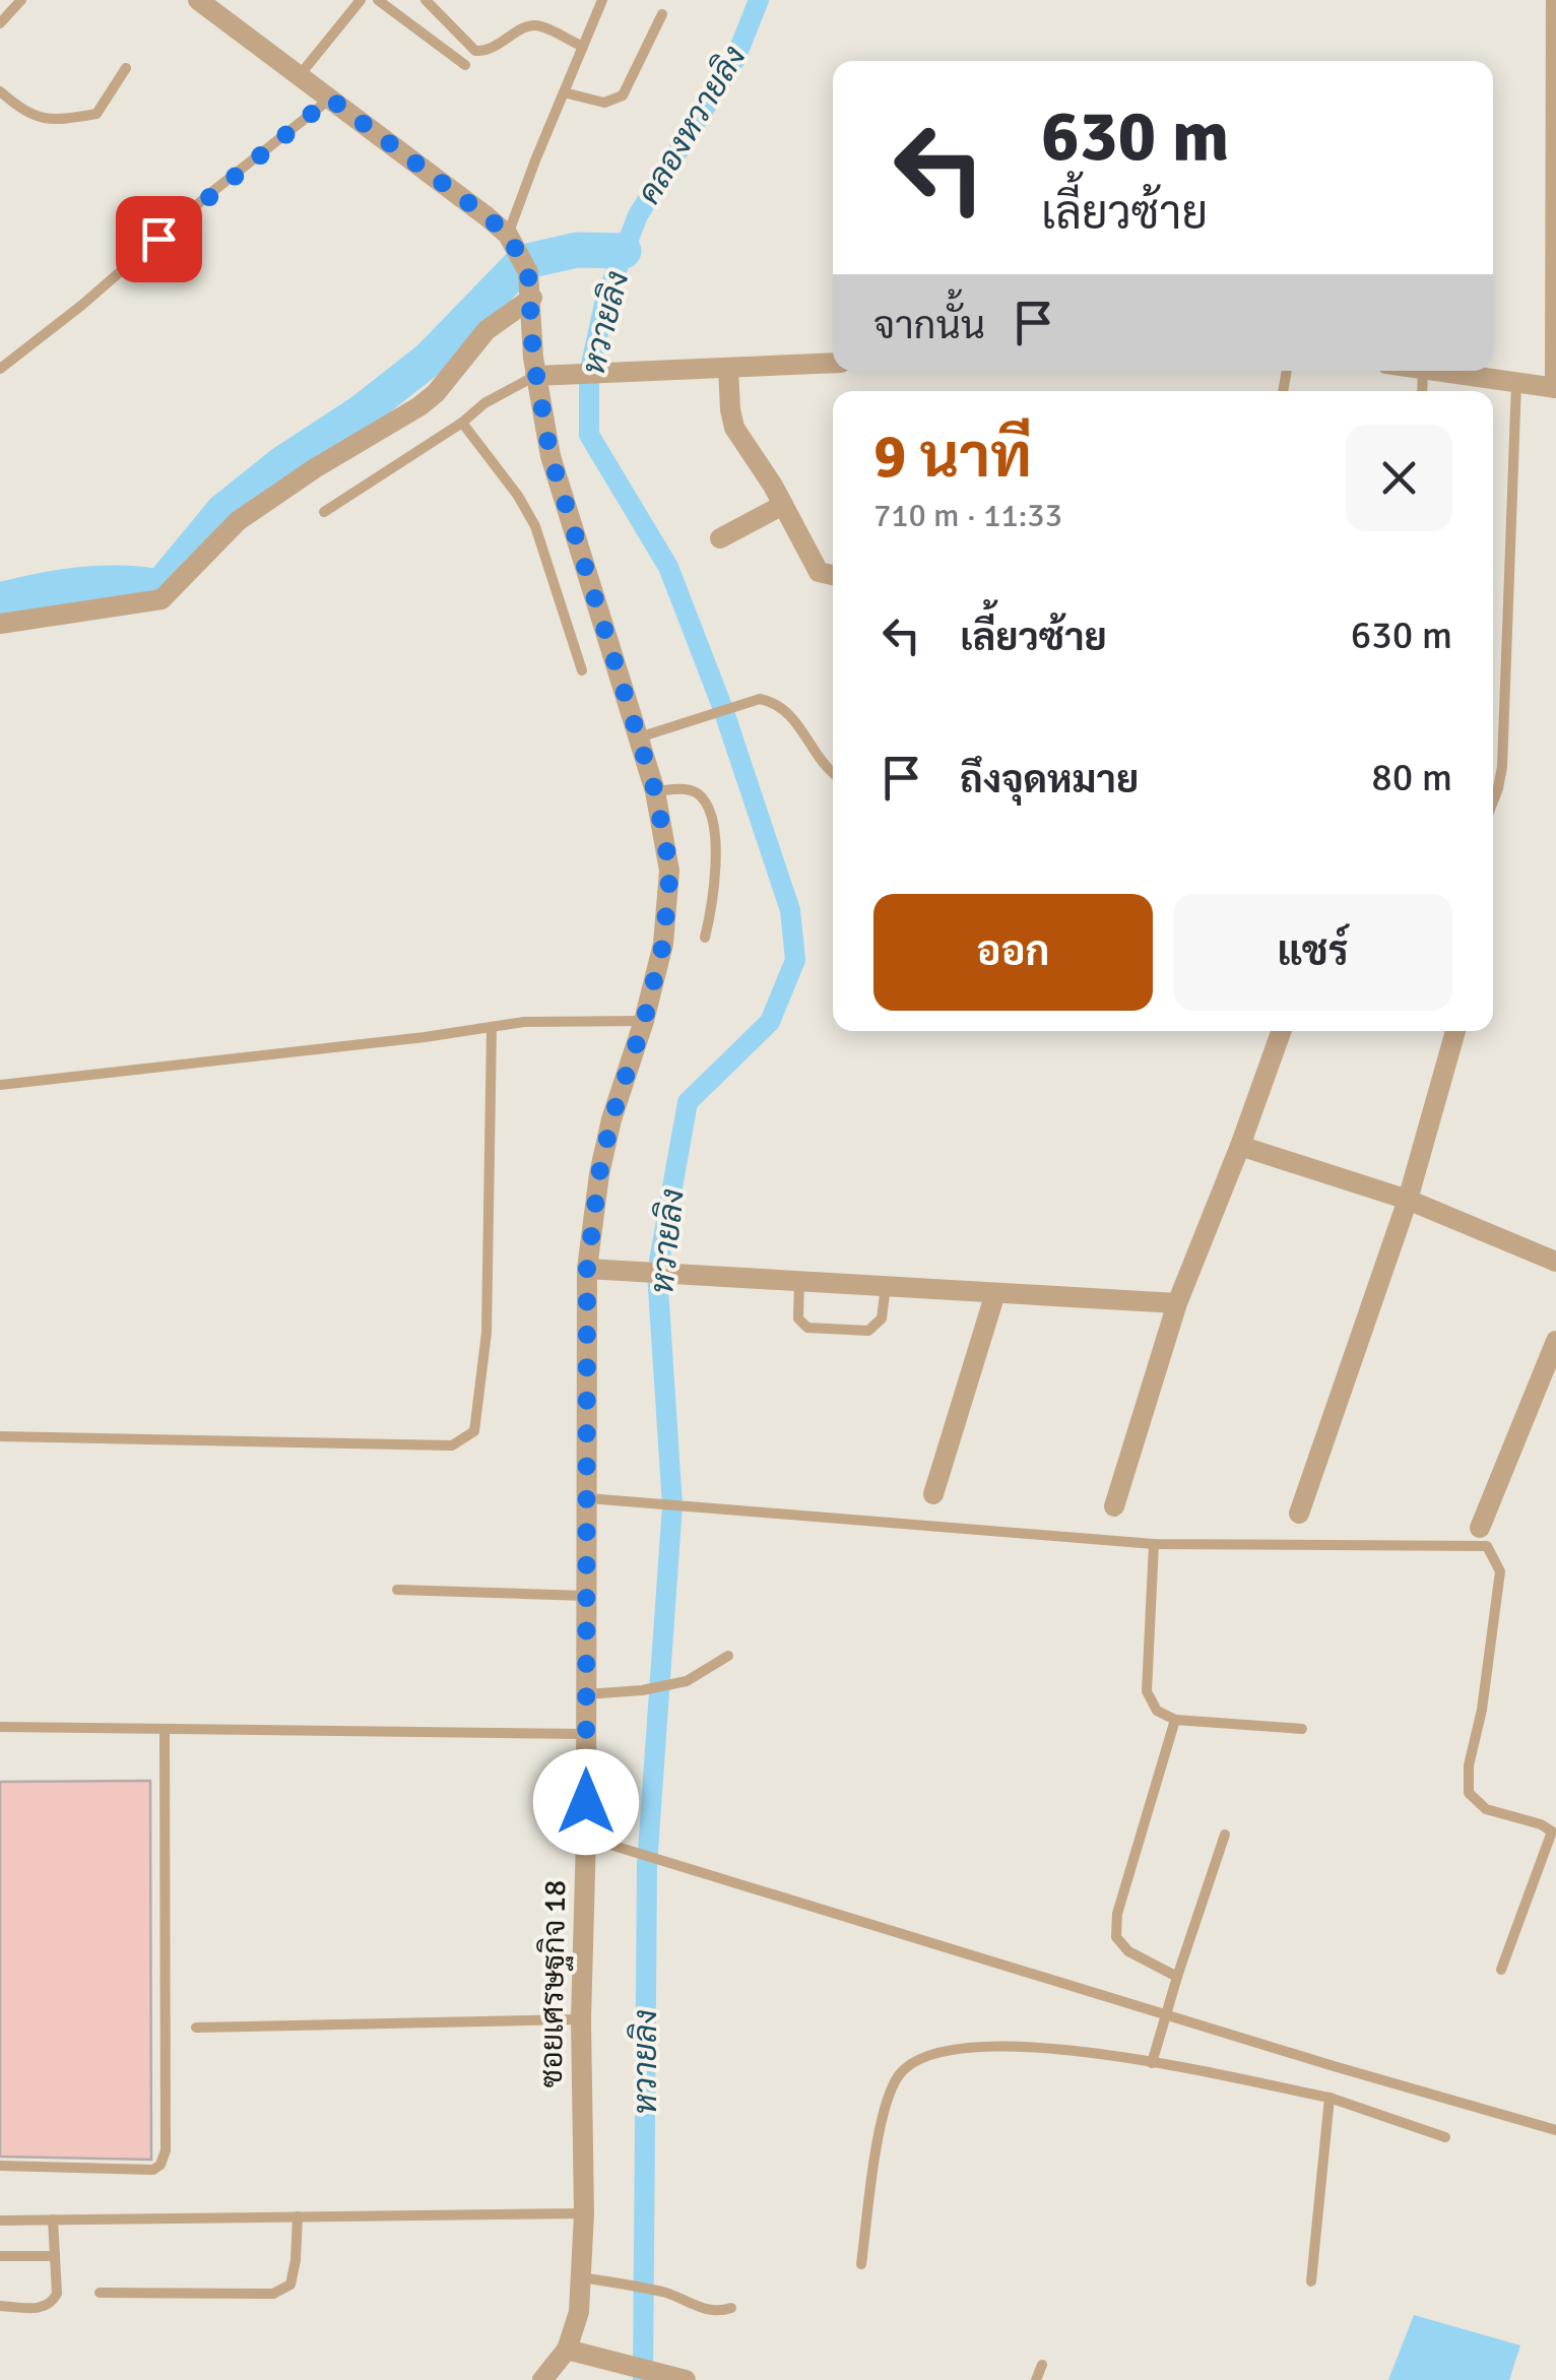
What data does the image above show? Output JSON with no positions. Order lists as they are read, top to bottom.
{
  "streets": {
    "street": ["ซอยเศรษฐกิจ 18"]
  },
  "water": ["คลองหวายลิง", "หวายลิง"],
  "page": {
    "turn": ["630 m", "เลี้ยวซ้าย"],
    "then": "จากนั้น",
    "heading": ["9 นาที", "710 m · 11:33"],
    "list": [
      {
        "name": "เลี้ยวซ้าย",
        "value": "630 m"
      },
      {
        "name": "ถึงจุดหมาย",
        "value": "80 m"
      }
    ],
    "buttons": ["ออก", "แชร์"]
  }
}
